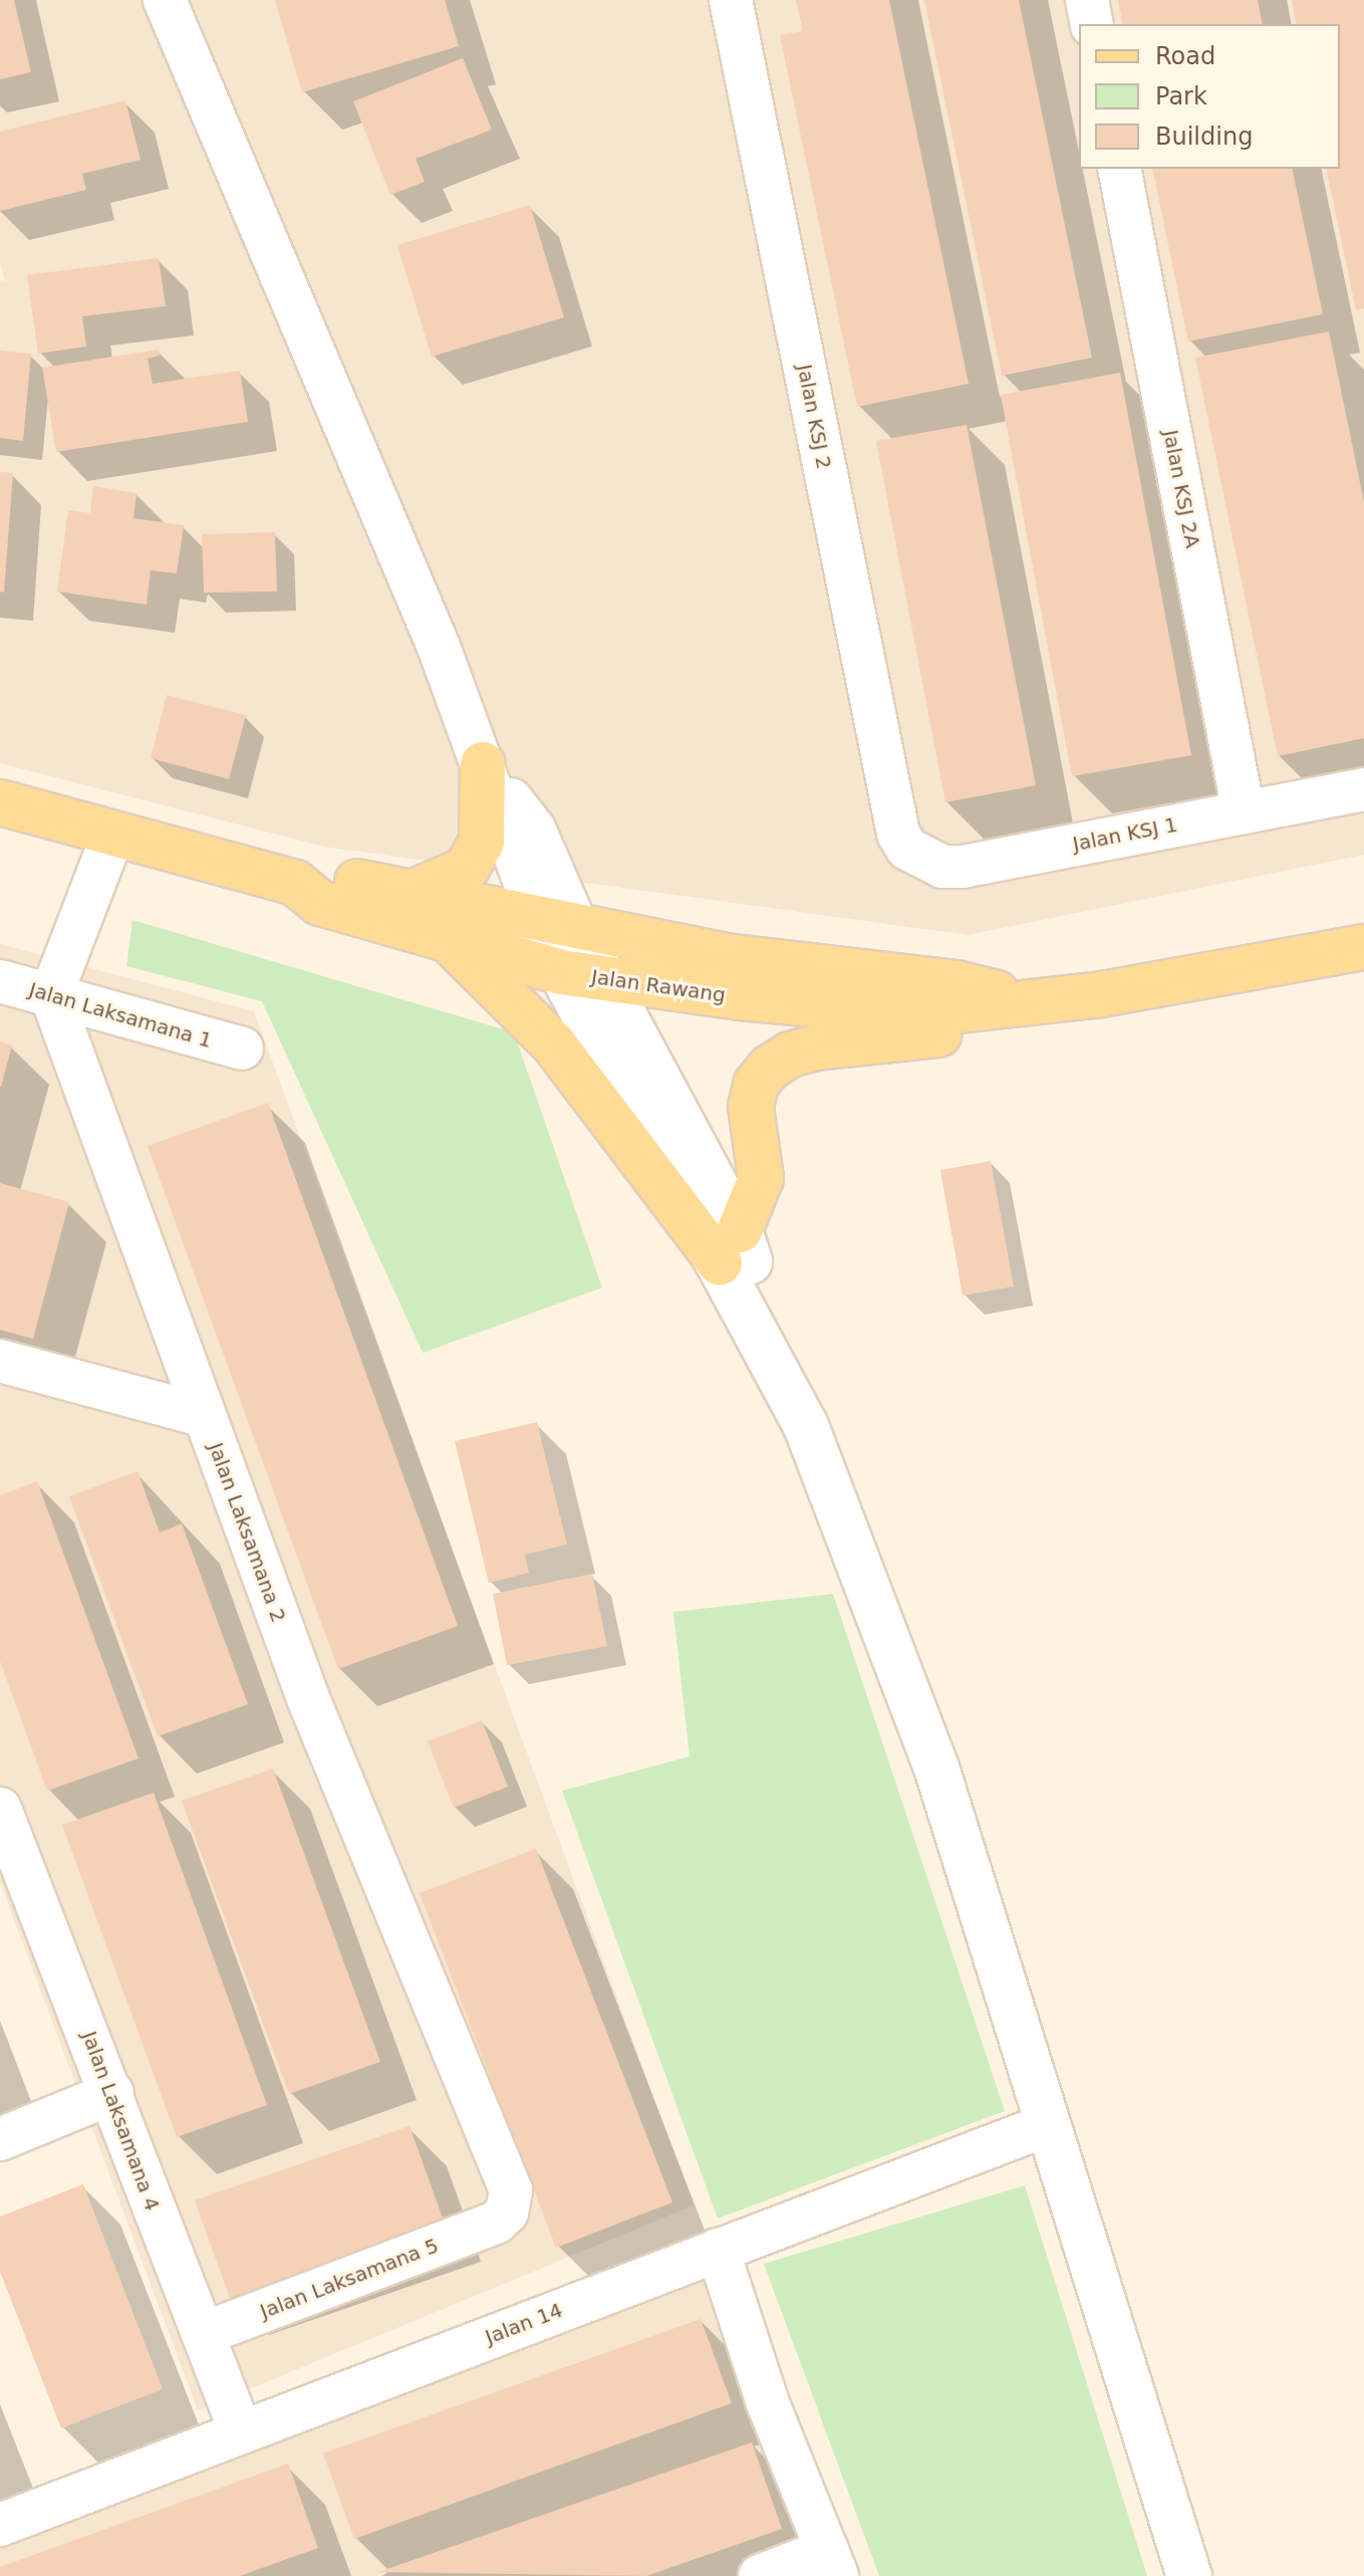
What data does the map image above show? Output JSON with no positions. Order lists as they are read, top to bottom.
{
  "streets": {
    "main road": ["Jalan Rawang"],
    "street": [
      "Jalan KSJ 2",
      "Jalan KSJ 2A",
      "Jalan KSJ 1",
      "Jalan Laksamana 1",
      "Jalan Laksamana 2",
      "Jalan Laksamana 4",
      "Jalan Laksamana 5",
      "Jalan 14"
    ]
  },
  "crossings": [
    ["Jalan KSJ 2", "Jalan KSJ 1"],
    ["Jalan KSJ 2A", "Jalan KSJ 1"],
    ["Jalan Laksamana 1", "Jalan Laksamana 2"],
    ["Jalan Laksamana 2", "Jalan Laksamana 5"],
    ["Jalan Laksamana 4", "Jalan Laksamana 5"],
    ["Jalan Laksamana 4", "Jalan 14"]
  ],
  "legend": ["Road", "Park", "Building"]
}
